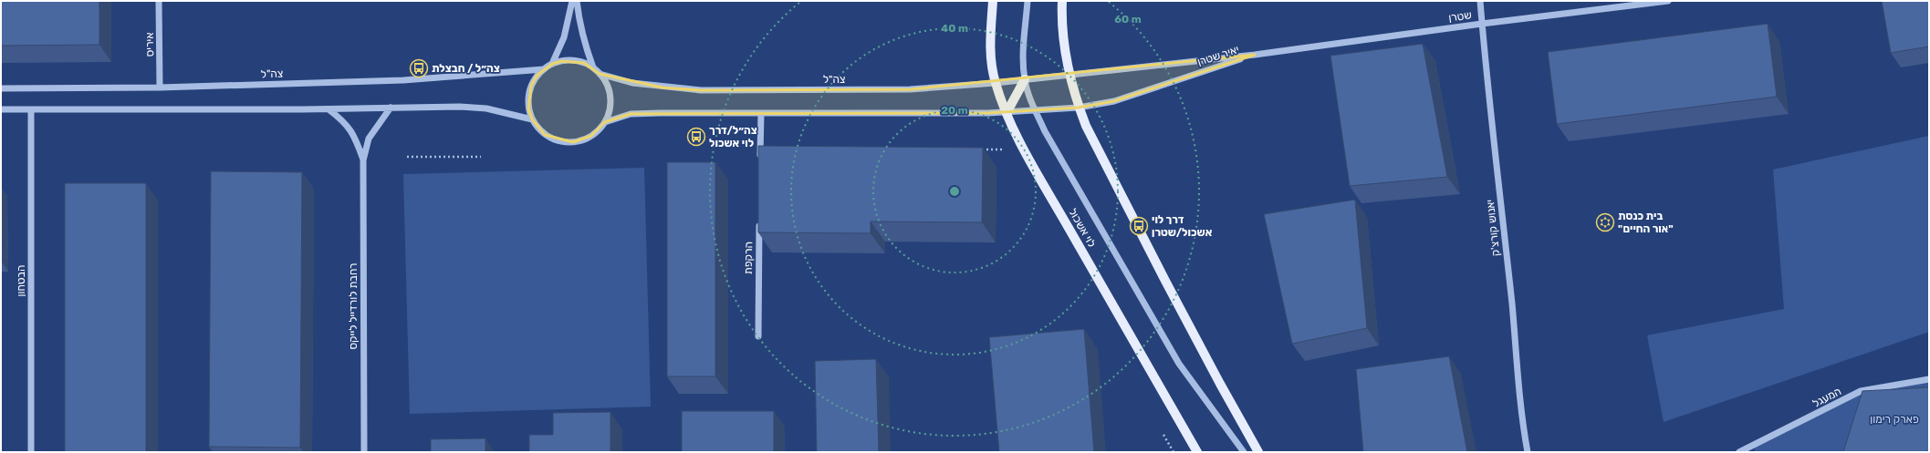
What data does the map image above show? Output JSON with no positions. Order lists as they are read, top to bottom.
{
  "streets": {
    "main road": ["לוי אשכול"],
    "street": [
      "שטרן",
      "איריס",
      "יאיר שטרן",
      "צה\"ל",
      "יאנוש קורצ'ק",
      "הרקפת",
      "הבטחון",
      "רחבת לורדייל לייקס",
      "המעגל"
    ]
  },
  "crossings": [
    ["שטרן", "יאיר שטרן"],
    ["שטרן", "יאנוש קורצ'ק"],
    ["איריס", "צה\"ל"],
    ["יאיר שטרן", "צה\"ל"],
    ["יאיר שטרן", "לוי אשכול"],
    ["צה\"ל", "לוי אשכול"]
  ],
  "parks": ["פארק רימון"],
  "places": {
    "bus stop": ["צה״ל / חבצלת", "צה״ל/דרך לוי אשכול", "דרך לוי אשכול/שטרן"],
    "synagogue": ["בית כנסת \"אור החיים\""]
  },
  "rings": ["60 m", "40 m", "20 m"]
}
